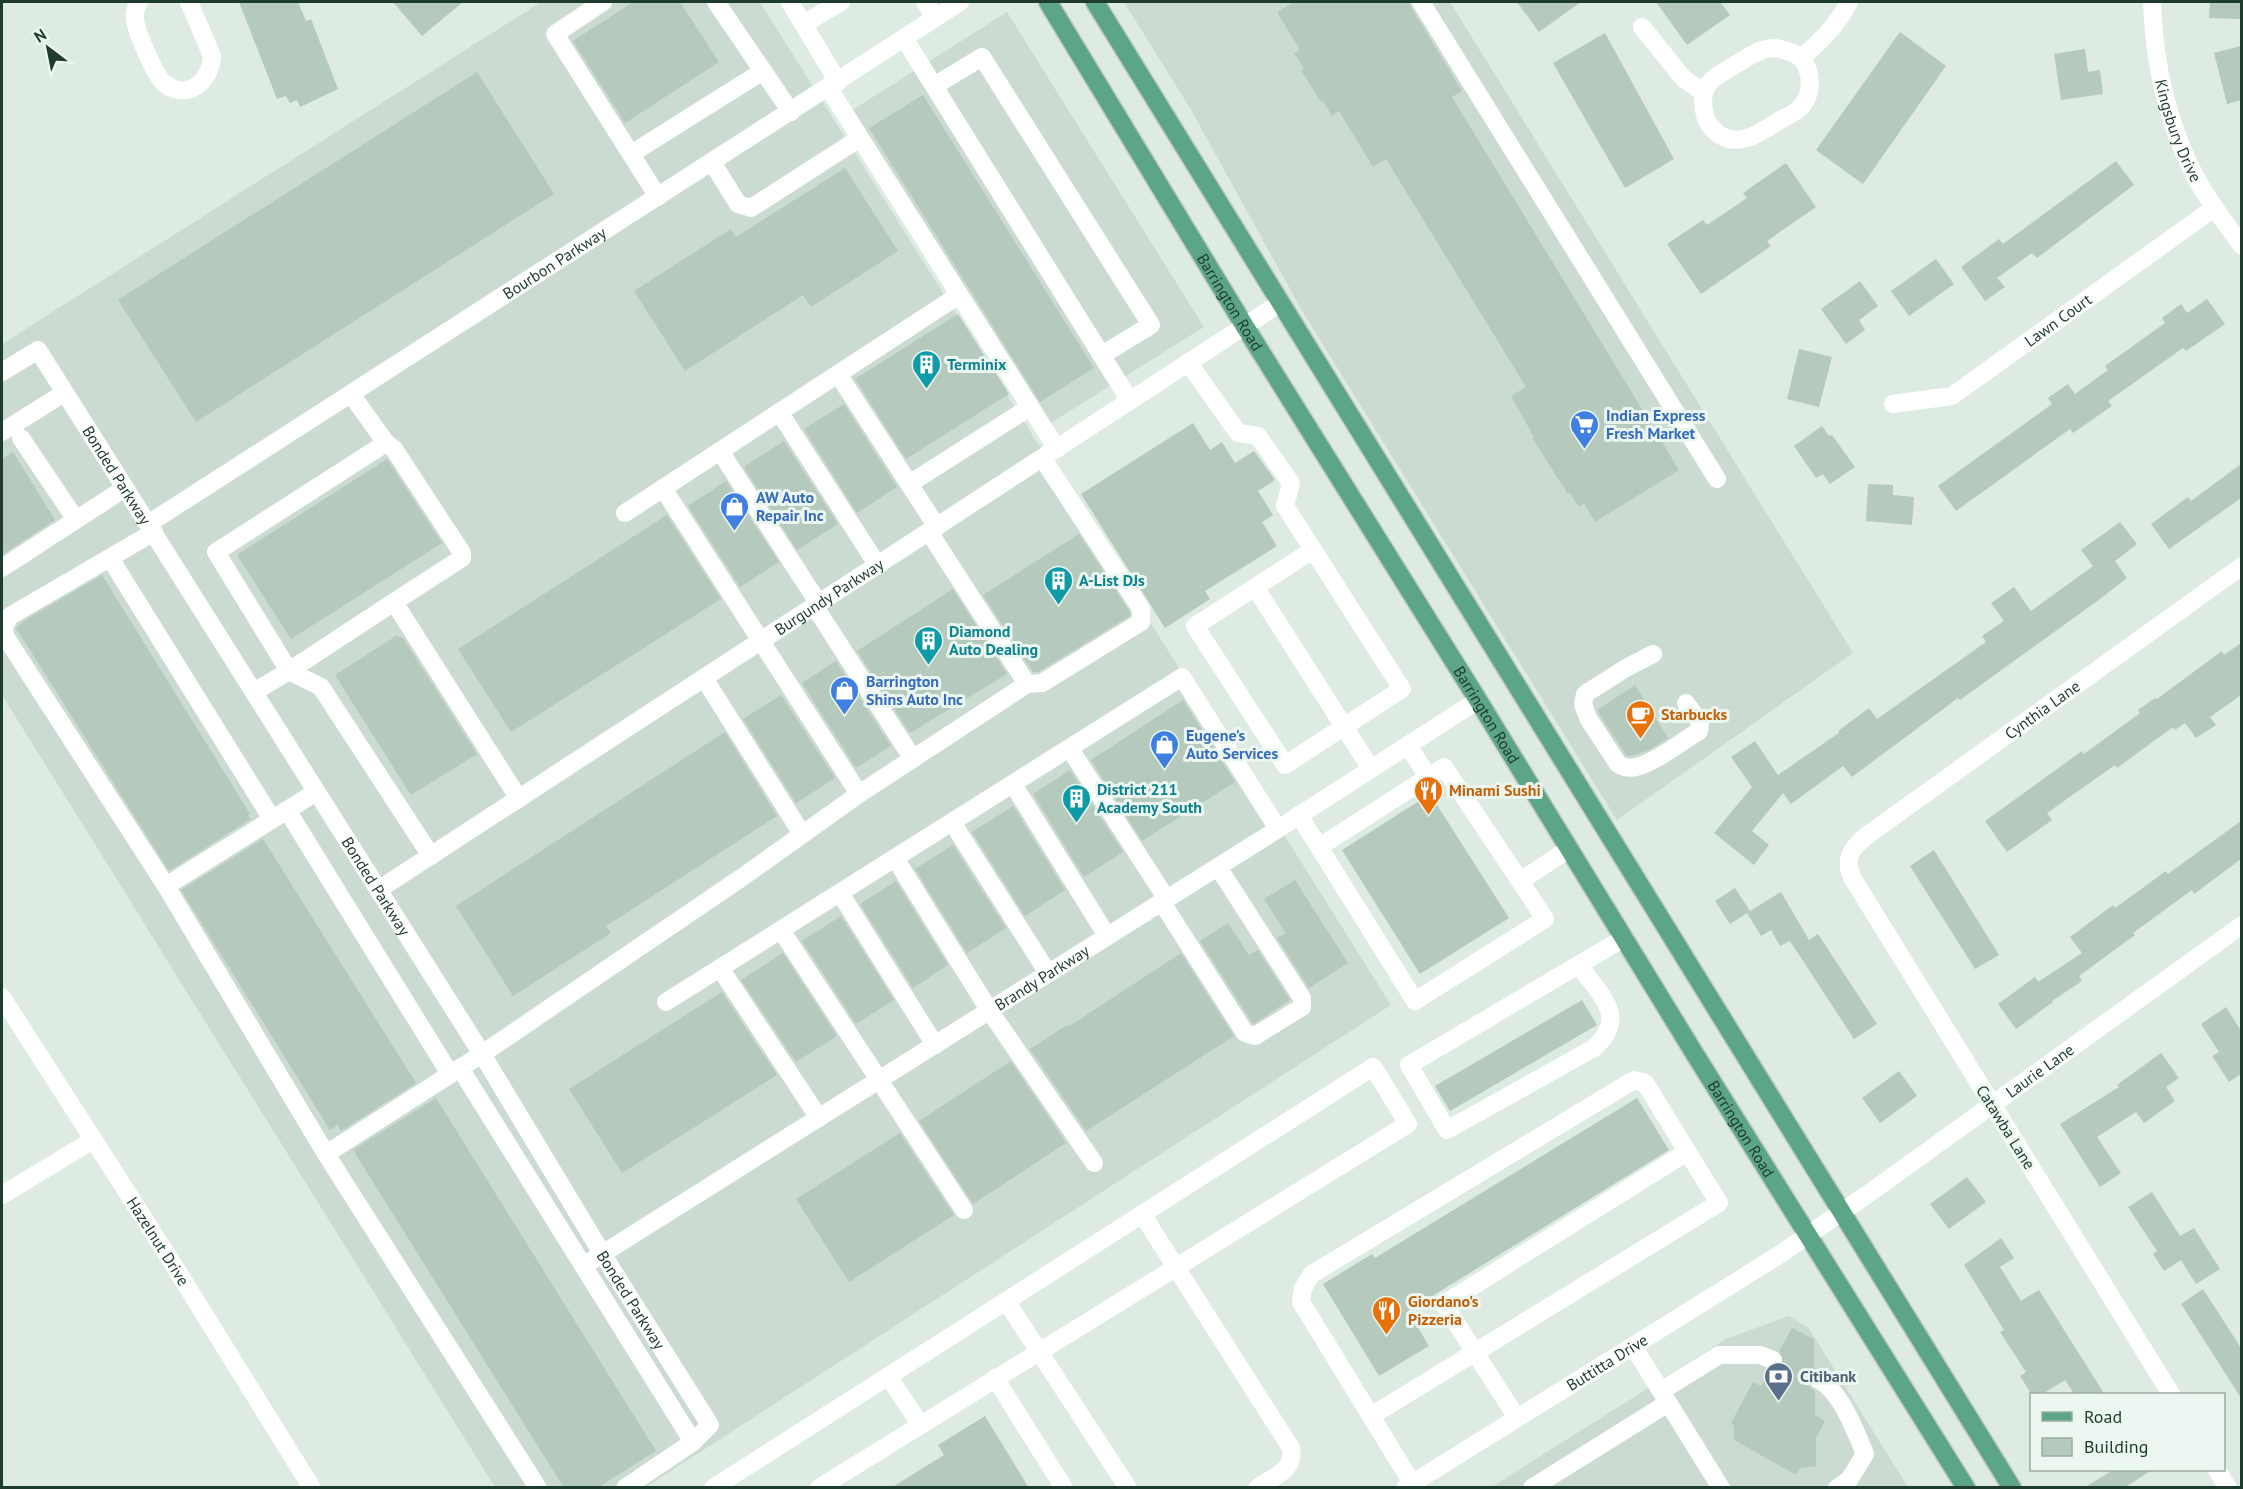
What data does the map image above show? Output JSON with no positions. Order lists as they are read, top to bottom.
{
  "streets": {
    "main road": ["Barrington Road"],
    "street": [
      "Kingsbury Drive",
      "Bourbon Parkway",
      "Lawn Court",
      "Bonded Parkway",
      "Burgundy Parkway",
      "Cynthia Lane",
      "Brandy Parkway",
      "Laurie Lane",
      "Catawba Lane",
      "Hazelnut Drive",
      "Buttitta Drive"
    ]
  },
  "crossings": [
    ["Kingsbury Drive", "Lawn Court"],
    ["Bourbon Parkway", "Bonded Parkway"],
    ["Barrington Road", "Burgundy Parkway"],
    ["Barrington Road", "Brandy Parkway"],
    ["Barrington Road", "Laurie Lane"],
    ["Barrington Road", "Buttitta Drive"],
    ["Bonded Parkway", "Burgundy Parkway"],
    ["Bonded Parkway", "Brandy Parkway"],
    ["Cynthia Lane", "Catawba Lane"],
    ["Laurie Lane", "Catawba Lane"],
    ["Laurie Lane", "Buttitta Drive"]
  ],
  "places": {
    "building": [
      "Terminix",
      "A-List DJs",
      "Diamond Auto Dealing",
      "District 211 Academy South"
    ],
    "supermarket": ["Indian Express Fresh Market"],
    "shop": ["AW Auto Repair Inc", "Barrington Shins Auto Inc", "Eugene's Auto Services"],
    "cafe": ["Starbucks"],
    "restaurant": ["Minami Sushi", "Giordano's Pizzeria"],
    "bank": ["Citibank"]
  },
  "legend": ["Road", "Building"],
  "north": "top left"
}
